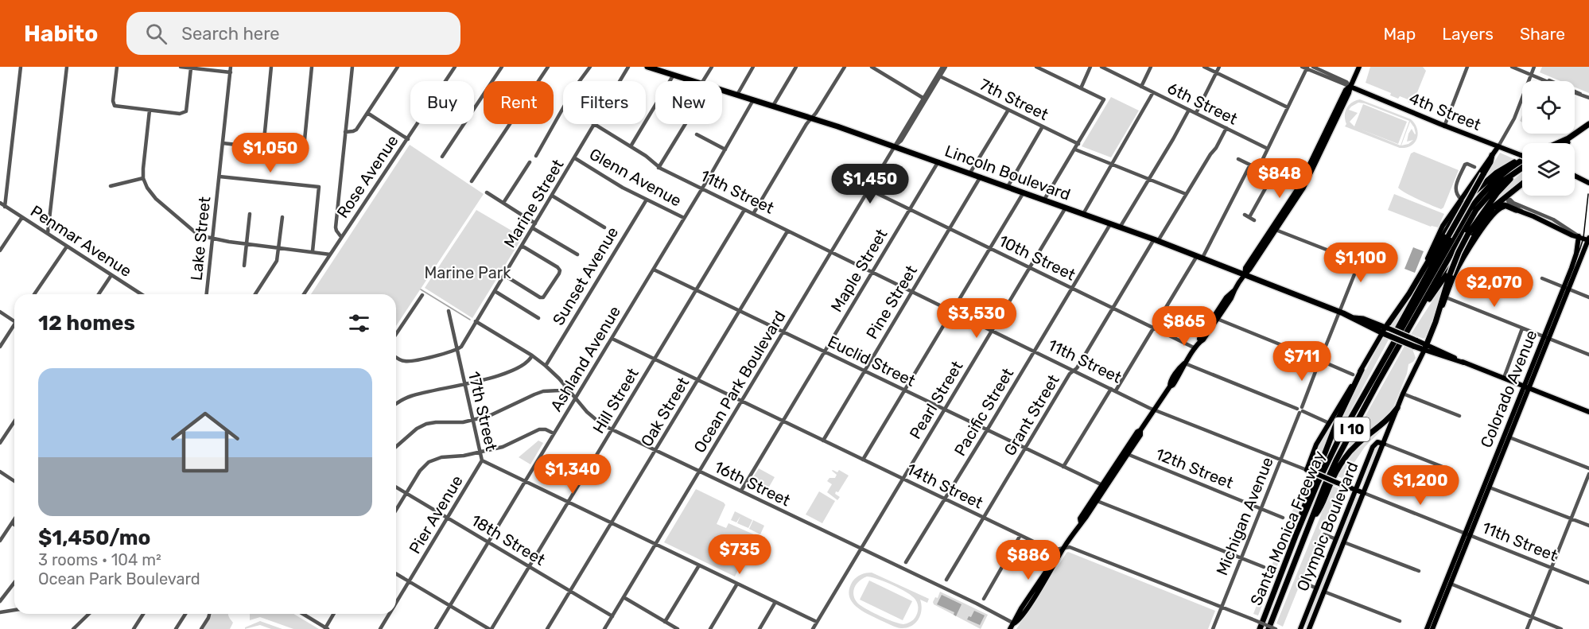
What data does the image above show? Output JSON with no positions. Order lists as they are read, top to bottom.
{
  "streets": {
    "highway": [
      "Lincoln Boulevard",
      "I 10",
      "Olympic Boulevard",
      "Santa Monica Freeway"
    ],
    "main road": ["4th Street", "11th Street", "Colorado Avenue"],
    "street": [
      "7th Street",
      "6th Street",
      "Rose Avenue",
      "Glenn Avenue",
      "Marine Street",
      "Lake Street",
      "Penmar Avenue",
      "10th Street",
      "Maple Street",
      "Sunset Avenue",
      "Pine Street",
      "Ashland Avenue",
      "Euclid Street",
      "Ocean Park Boulevard",
      "Pearl Street",
      "Hill Street",
      "17th Street",
      "Oak Street",
      "Pacific Street",
      "Grant Street",
      "12th Street",
      "16th Street",
      "14th Street",
      "Pier Avenue",
      "Michigan Avenue",
      "18th Street"
    ]
  },
  "crossings": [
    ["7th Street", "Ocean Park Boulevard"],
    ["6th Street", "Grant Street"],
    ["4th Street", "Santa Monica Freeway"],
    ["Lincoln Boulevard", "Maple Street"],
    ["Lincoln Boulevard", "Pine Street"],
    ["Lincoln Boulevard", "Ashland Avenue"],
    ["Lincoln Boulevard", "Ocean Park Boulevard"],
    ["Lincoln Boulevard", "Colorado Avenue"],
    ["Lincoln Boulevard", "Pearl Street"],
    ["Lincoln Boulevard", "Pacific Street"],
    ["Lincoln Boulevard", "Grant Street"],
    ["Lincoln Boulevard", "Michigan Avenue"],
    ["Lincoln Boulevard", "Olympic Boulevard"],
    ["Glenn Avenue", "Marine Street"],
    ["Glenn Avenue", "Sunset Avenue"],
    ["Glenn Avenue", "Ashland Avenue"],
    ["11th Street", "Marine Street"],
    ["11th Street", "Maple Street"],
    ["11th Street", "Pine Street"],
    ["11th Street", "Ashland Avenue"],
    ["11th Street", "Ocean Park Boulevard"],
    ["11th Street", "Colorado Avenue"],
    ["11th Street", "Pearl Street"],
    ["11th Street", "Hill Street"],
    ["11th Street", "Oak Street"],
    ["11th Street", "Pacific Street"],
    ["11th Street", "Grant Street"],
    ["11th Street", "Michigan Avenue"],
    ["11th Street", "Olympic Boulevard"],
    ["Marine Street", "17th Street"],
    ["Marine Street", "16th Street"],
    ["10th Street", "Maple Street"],
    ["10th Street", "Pine Street"],
    ["10th Street", "Ocean Park Boulevard"],
    ["10th Street", "Pearl Street"],
    ["10th Street", "Pacific Street"],
    ["10th Street", "Grant Street"],
    ["Maple Street", "Euclid Street"],
    ["Maple Street", "16th Street"],
    ["Maple Street", "14th Street"],
    ["Sunset Avenue", "16th Street"],
    ["Pine Street", "Euclid Street"],
    ["Pine Street", "14th Street"],
    ["Ashland Avenue", "Euclid Street"],
    ["Ashland Avenue", "17th Street"],
    ["Ashland Avenue", "16th Street"],
    ["Ashland Avenue", "14th Street"],
    ["Ashland Avenue", "18th Street"],
    ["Euclid Street", "Ocean Park Boulevard"],
    ["Euclid Street", "Pearl Street"],
    ["Euclid Street", "Hill Street"],
    ["Euclid Street", "Oak Street"],
    ["Euclid Street", "Pacific Street"],
    ["Euclid Street", "Grant Street"],
    ["Ocean Park Boulevard", "17th Street"],
    ["Ocean Park Boulevard", "16th Street"],
    ["Ocean Park Boulevard", "14th Street"],
    ["Ocean Park Boulevard", "18th Street"],
    ["Pearl Street", "17th Street"],
    ["Pearl Street", "16th Street"],
    ["Pearl Street", "14th Street"],
    ["Hill Street", "17th Street"],
    ["Hill Street", "16th Street"],
    ["Hill Street", "14th Street"],
    ["Hill Street", "18th Street"],
    ["17th Street", "Oak Street"],
    ["17th Street", "Pier Avenue"],
    ["Oak Street", "16th Street"],
    ["Oak Street", "14th Street"],
    ["Oak Street", "18th Street"],
    ["Pacific Street", "14th Street"],
    ["Grant Street", "14th Street"],
    ["12th Street", "Michigan Avenue"],
    ["14th Street", "Michigan Avenue"],
    ["Pier Avenue", "18th Street"]
  ],
  "parks": ["Marine Park"],
  "page": {
    "header": "Habito",
    "search": "Search here",
    "nav": ["Map", "Layers", "Share"],
    "chip": [
      "Buy",
      "Rent",
      "Filters",
      "New"
    ],
    "price": [
      "$1,050",
      "$848",
      "$1,450",
      "$1,100",
      "$2,070",
      "$3,530",
      "$865",
      "$711",
      "$1,340",
      "$1,200",
      "$735",
      "$886"
    ],
    "heading": "12 homes",
    "list": [
      {
        "name": "$1,450/mo",
        "note": "3 rooms · 104 m² · Ocean Park Boulevard"
      }
    ]
  }
}
